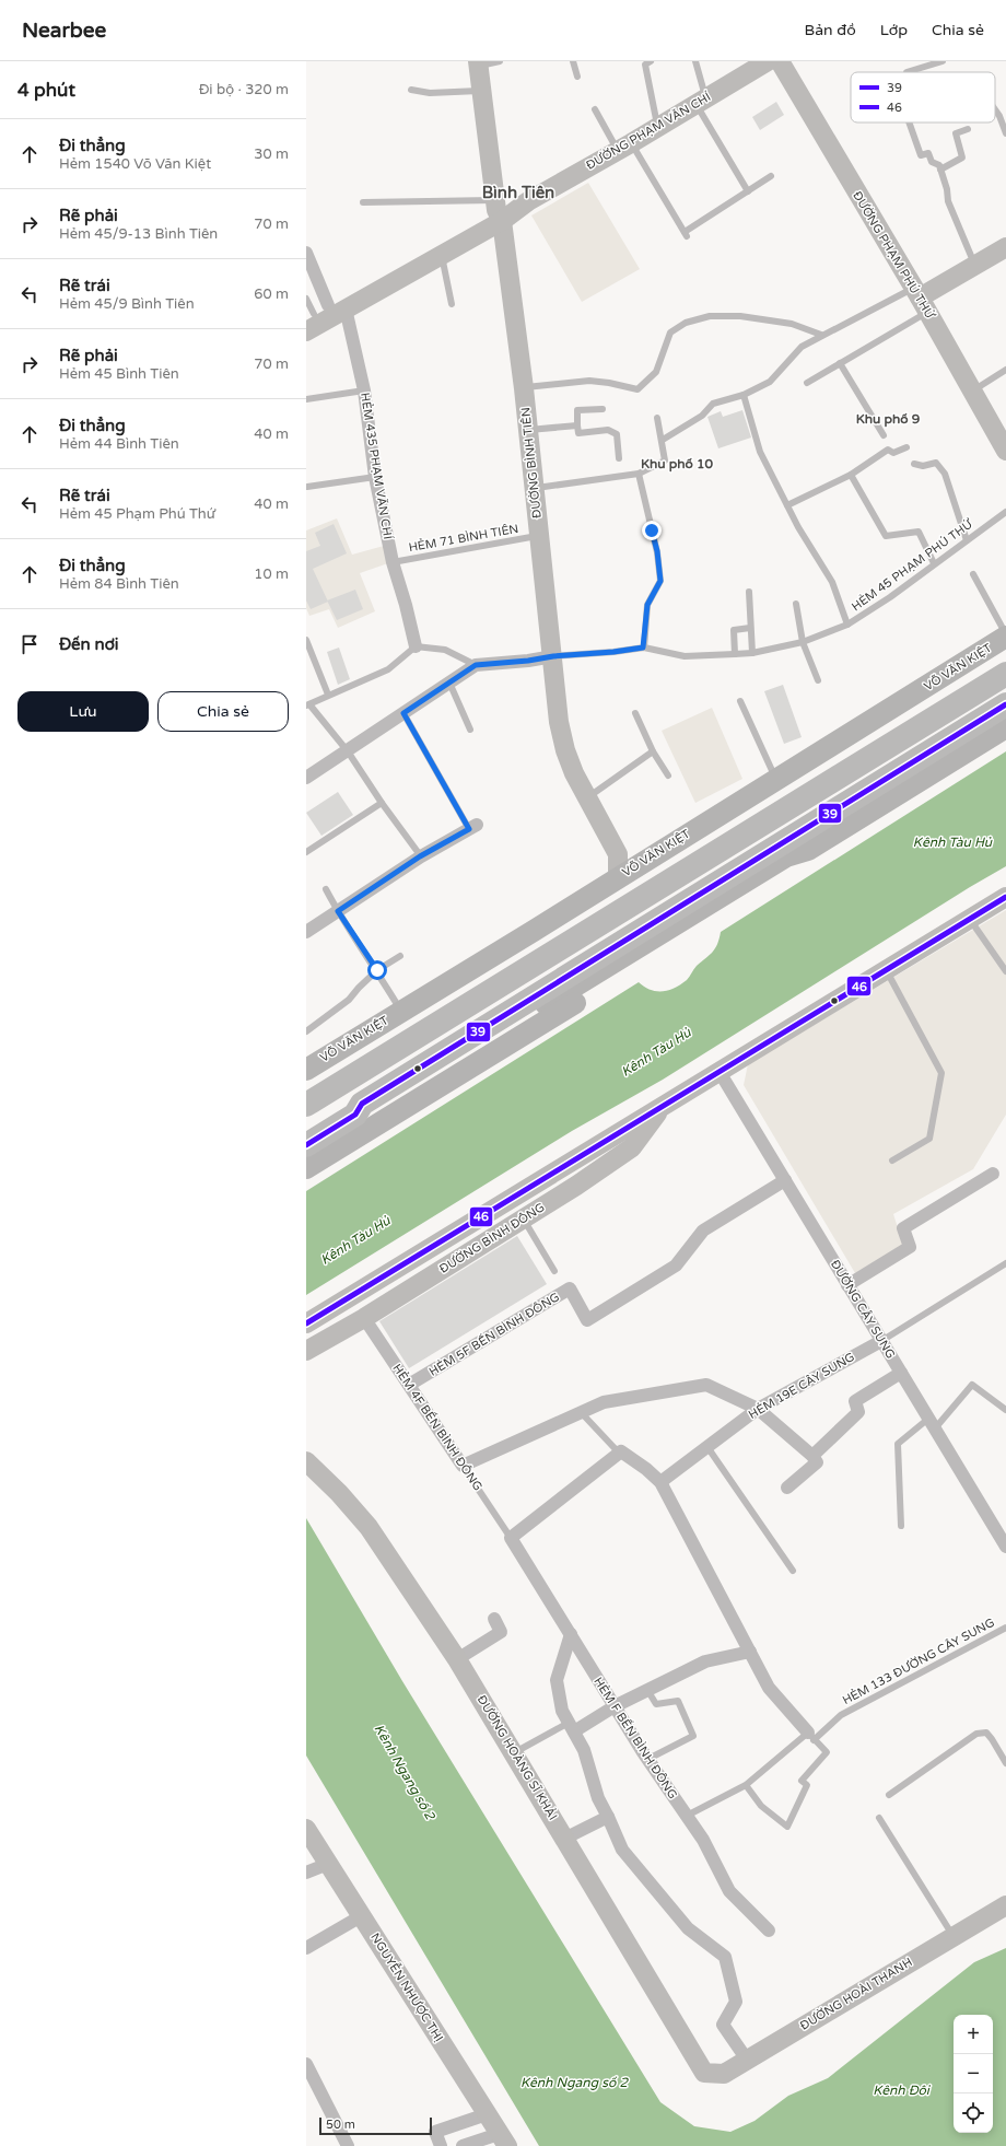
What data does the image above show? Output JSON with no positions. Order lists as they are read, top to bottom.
{
  "streets": {
    "main road": ["VÕ VĂN KIỆT"],
    "street": [
      "ĐƯỜNG PHẠM VĂN CHÍ",
      "ĐƯỜNG PHẠM PHÚ THỨ",
      "ĐƯỜNG BÌNH TIÊN",
      "HẺM 435 PHẠM VĂN CHÍ",
      "ĐƯỜNG BÌNH ĐÔNG",
      "ĐƯỜNG CÂY SUNG",
      "HẺM 5F BẾN BÌNH ĐÔNG",
      "HẺM 19E CÂY SUNG",
      "HẺM 4F BẾN BÌNH ĐÔNG",
      "HẺM F BẾN BÌNH ĐÔNG",
      "ĐƯỜNG HOÀNG SĨ KHẢI",
      "NGUYỄN NHƯỢC THỊ",
      "ĐƯỜNG HOÀI THANH"
    ],
    "lane": ["HẺM 71 BÌNH TIÊN", "HẺM 45 PHẠM PHÚ THỨ", "HẺM 133 ĐƯỜNG CÂY SUNG"]
  },
  "crossings": [
    ["ĐƯỜNG PHẠM VĂN CHÍ", "ĐƯỜNG BÌNH TIÊN"],
    ["ĐƯỜNG PHẠM VĂN CHÍ", "HẺM 435 PHẠM VĂN CHÍ"],
    ["ĐƯỜNG BÌNH TIÊN", "HẺM 71 BÌNH TIÊN"],
    ["HẺM 435 PHẠM VĂN CHÍ", "HẺM 71 BÌNH TIÊN"],
    ["ĐƯỜNG BÌNH ĐÔNG", "ĐƯỜNG CÂY SUNG"],
    ["ĐƯỜNG BÌNH ĐÔNG", "HẺM 4F BẾN BÌNH ĐÔNG"],
    ["ĐƯỜNG CÂY SUNG", "HẺM 5F BẾN BÌNH ĐÔNG"],
    ["ĐƯỜNG CÂY SUNG", "HẺM 19E CÂY SUNG"],
    ["HẺM 5F BẾN BÌNH ĐÔNG", "HẺM 4F BẾN BÌNH ĐÔNG"],
    ["HẺM 4F BẾN BÌNH ĐÔNG", "HẺM F BẾN BÌNH ĐÔNG"],
    ["HẺM 133 ĐƯỜNG CÂY SUNG", "HẺM F BẾN BÌNH ĐÔNG"],
    ["ĐƯỜNG HOÀNG SĨ KHẢI", "ĐƯỜNG HOÀI THANH"]
  ],
  "districts": ["Bình Tiên", "Khu phố 9", "Khu phố 10"],
  "water": ["Kênh Tàu Hủ", "Kênh Ngang số 2", "Kênh Đôi"],
  "lines": ["transit line 39", "transit line 46"],
  "legend": ["39", "46"],
  "scale_bar": "50 m",
  "page": {
    "header": "Nearbee",
    "nav": ["Bản đồ", "Lớp", "Chia sẻ"],
    "heading": ["4 phút", "Đi bộ · 320 m"],
    "list": [
      ["Đi thẳng", "Hẻm 1540 Võ Văn Kiệt", "30 m"],
      ["Rẽ phải", "Hẻm 45/9-13 Bình Tiên", "70 m"],
      ["Rẽ trái", "Hẻm 45/9 Bình Tiên", "60 m"],
      ["Rẽ phải", "Hẻm 45 Bình Tiên", "70 m"],
      ["Đi thẳng", "Hẻm 44 Bình Tiên", "40 m"],
      ["Rẽ trái", "Hẻm 45 Phạm Phú Thứ", "40 m"],
      ["Đi thẳng", "Hẻm 84 Bình Tiên", "10 m"],
      "Đến nơi"
    ],
    "buttons": ["Lưu", "Chia sẻ"],
    "map_buttons": ["+", "−"],
    "scale": "50 m"
  }
}
